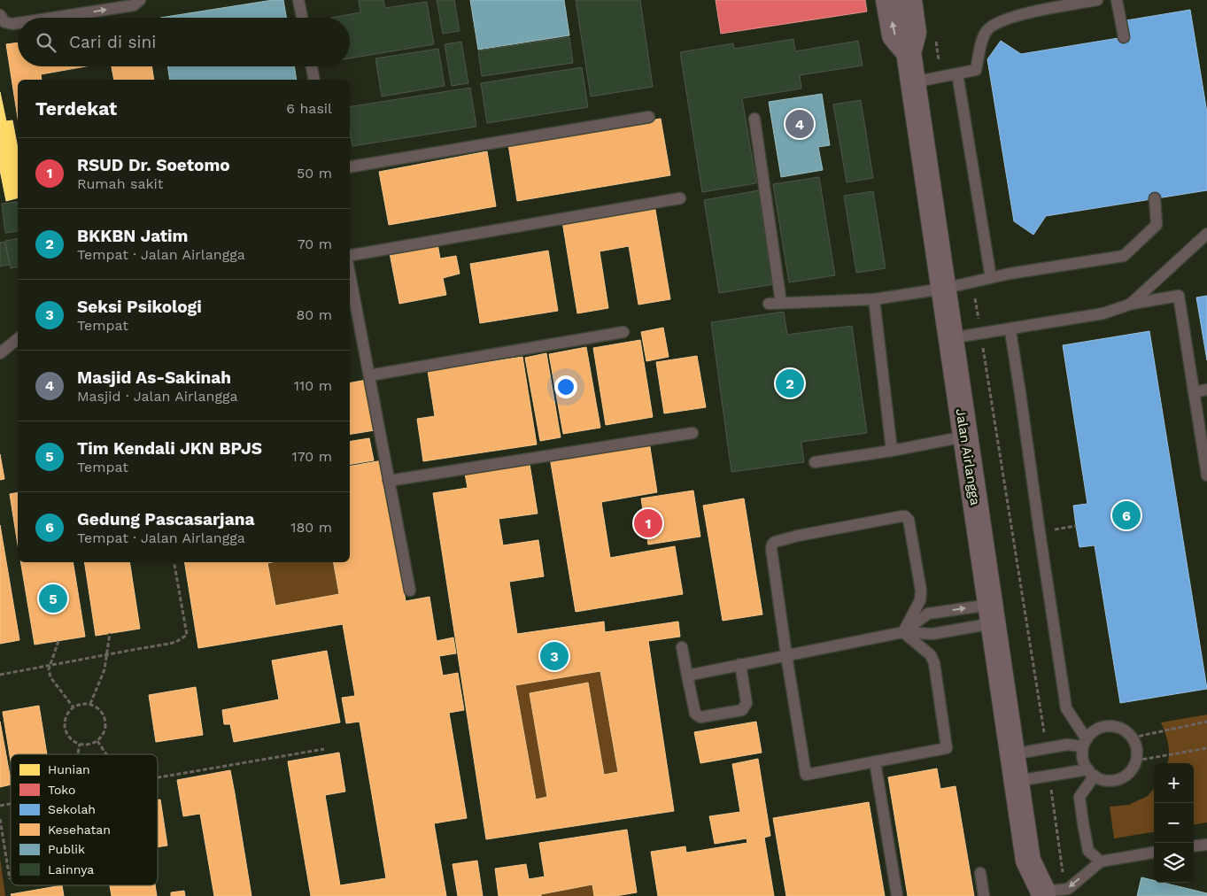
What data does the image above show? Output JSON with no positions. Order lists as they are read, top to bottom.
{
  "streets": {
    "main road": ["Jalan Airlangga"]
  },
  "legend": [
    "Hunian",
    "Toko",
    "Sekolah",
    "Kesehatan",
    "Publik",
    "Lainnya"
  ],
  "page": {
    "search": "Cari di sini",
    "heading": ["Terdekat", "6 hasil"],
    "pins": [
      "4",
      "2",
      "6",
      "1",
      "5",
      "3"
    ],
    "list": [
      {
        "mark": "1",
        "name": "RSUD Dr. Soetomo",
        "note": "Rumah sakit",
        "value": "50 m"
      },
      {
        "mark": "2",
        "name": "BKKBN Jatim",
        "note": "Tempat · Jalan Airlangga",
        "value": "70 m"
      },
      {
        "mark": "3",
        "name": "Seksi Psikologi",
        "note": "Tempat",
        "value": "80 m"
      },
      {
        "mark": "4",
        "name": "Masjid As-Sakinah",
        "note": "Masjid · Jalan Airlangga",
        "value": "110 m"
      },
      {
        "mark": "5",
        "name": "Tim Kendali JKN BPJS",
        "note": "Tempat",
        "value": "170 m"
      },
      {
        "mark": "6",
        "name": "Gedung Pascasarjana",
        "note": "Tempat · Jalan Airlangga",
        "value": "180 m"
      }
    ],
    "map_buttons": ["+", "−"]
  }
}
